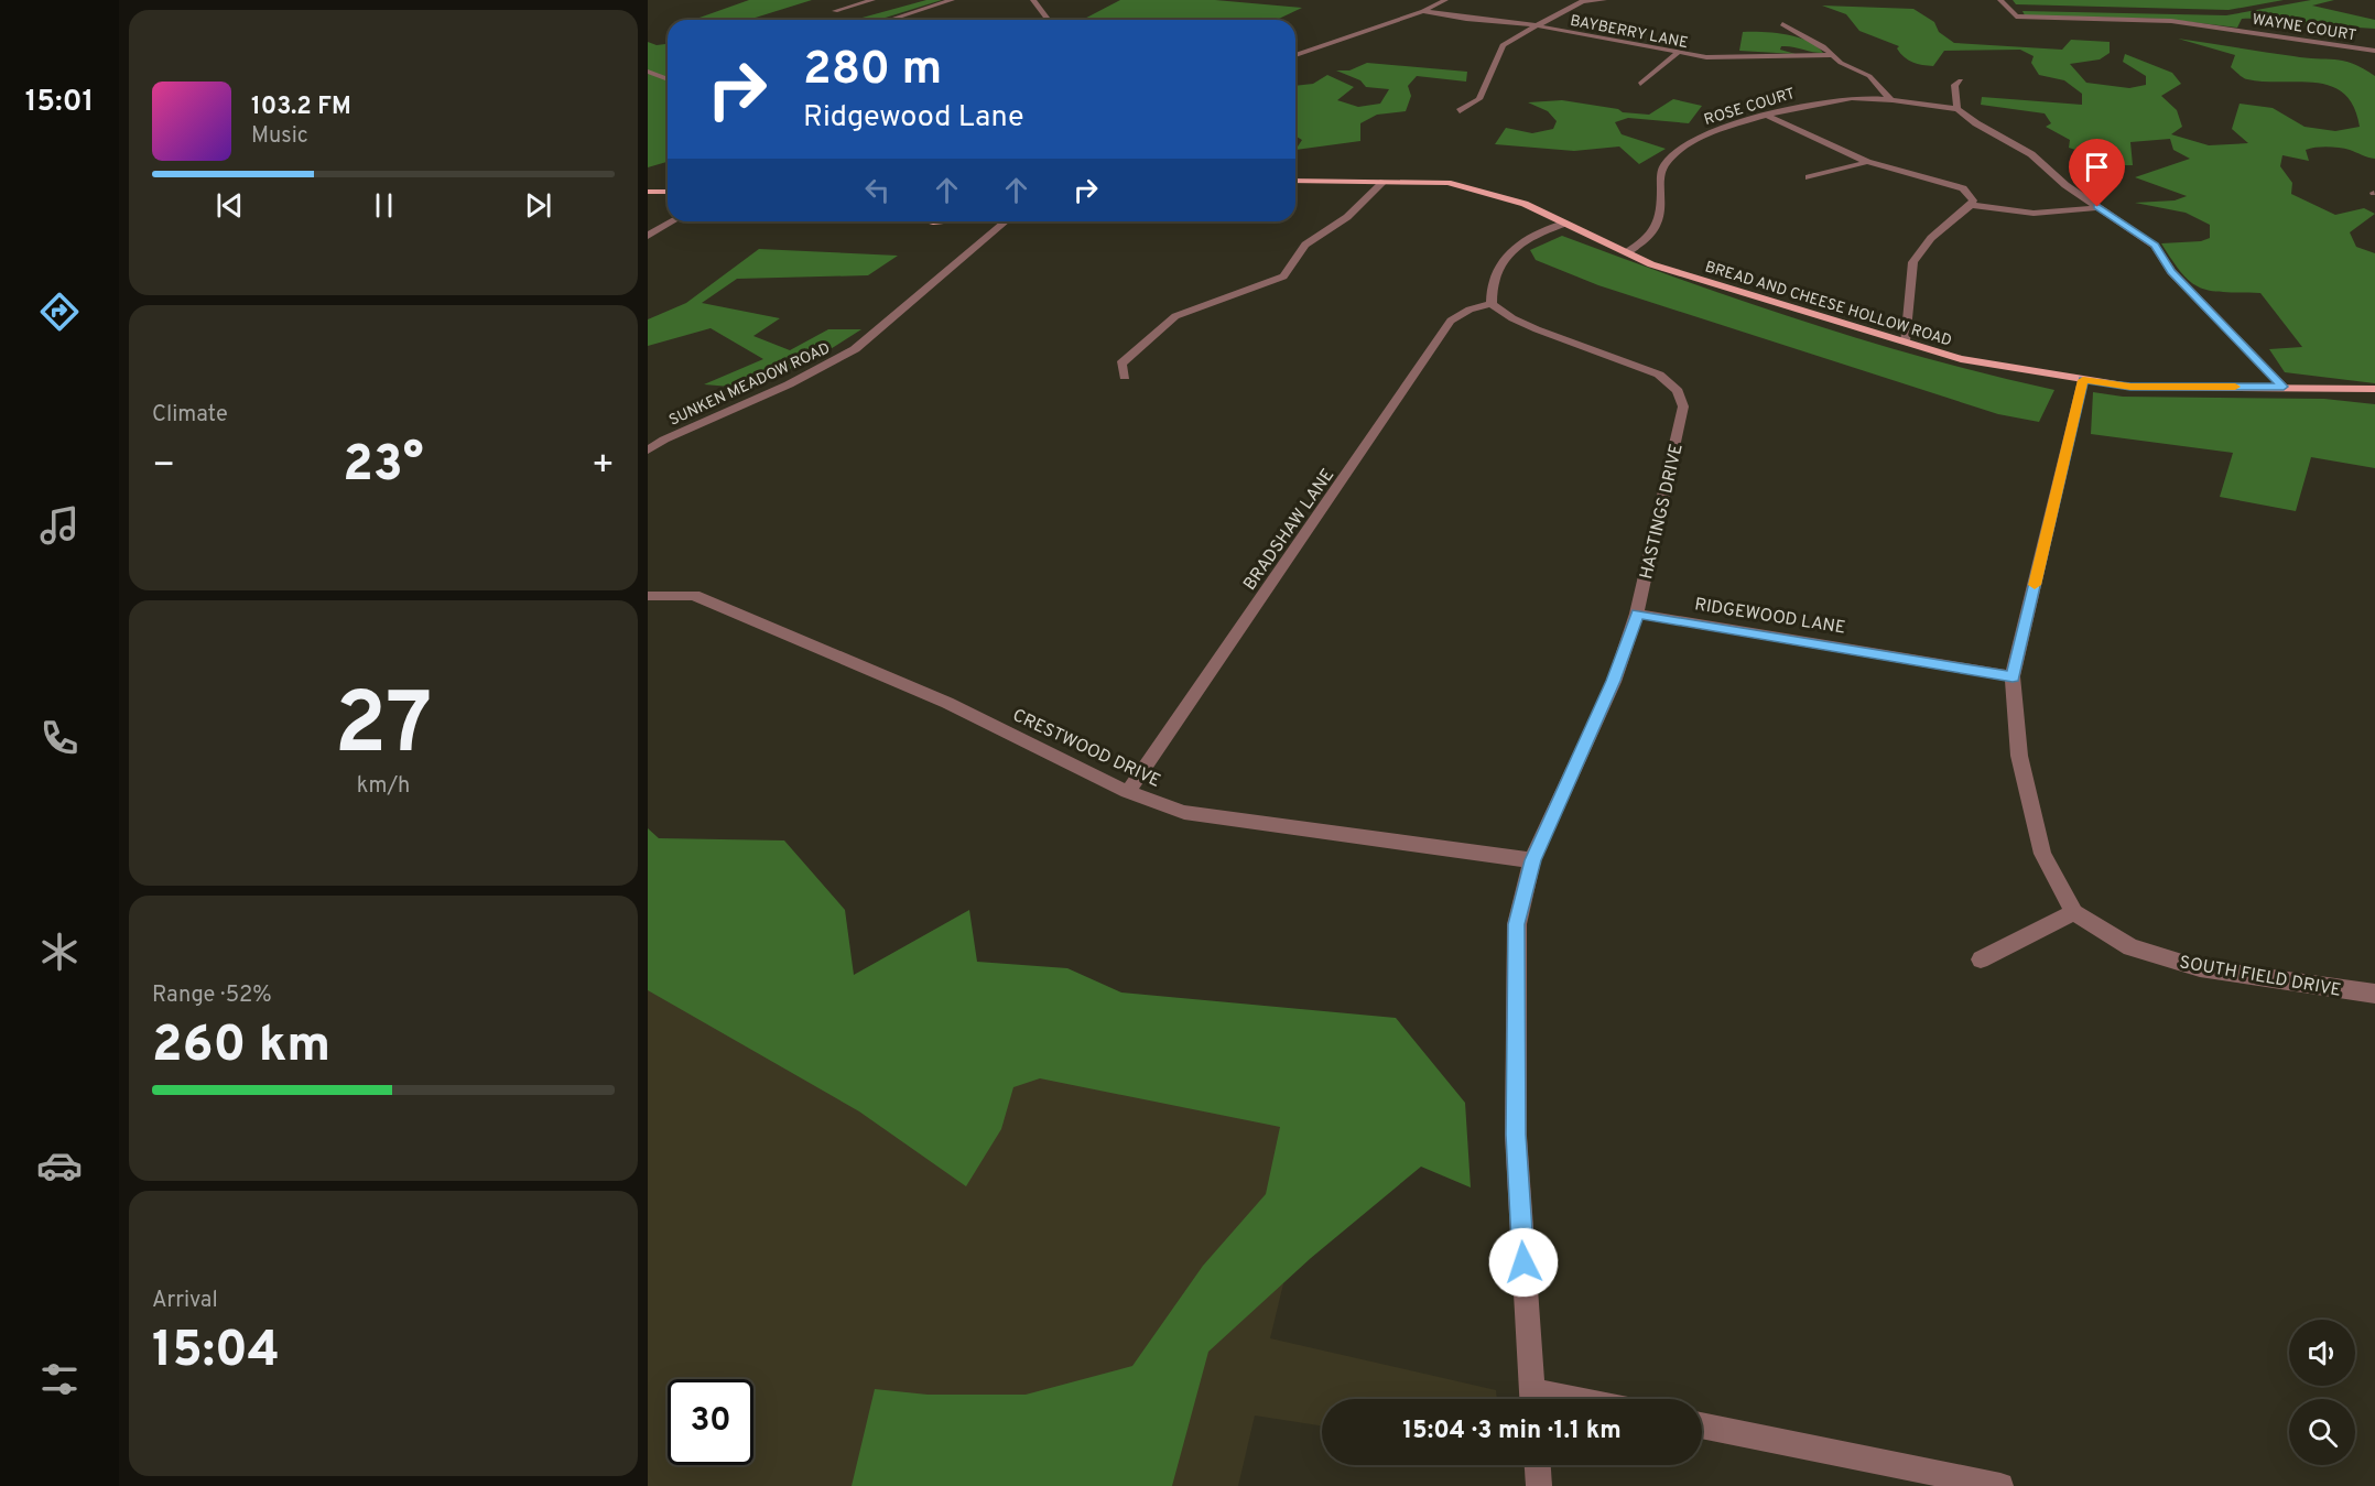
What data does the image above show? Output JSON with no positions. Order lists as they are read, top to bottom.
{
  "streets": {
    "main road": ["BREAD AND CHEESE HOLLOW ROAD"],
    "street": [
      "WAYNE COURT",
      "BAYBERRY LANE",
      "ROSE COURT",
      "SUNKEN MEADOW ROAD",
      "HASTINGS DRIVE",
      "BRADSHAW LANE",
      "RIDGEWOOD LANE",
      "CRESTWOOD DRIVE",
      "SOUTH FIELD DRIVE"
    ]
  },
  "crossings": [
    ["ROSE COURT", "BREAD AND CHEESE HOLLOW ROAD"],
    ["BREAD AND CHEESE HOLLOW ROAD", "SOUTH FIELD DRIVE"],
    ["HASTINGS DRIVE", "BRADSHAW LANE"],
    ["HASTINGS DRIVE", "RIDGEWOOD LANE"],
    ["HASTINGS DRIVE", "CRESTWOOD DRIVE"],
    ["BRADSHAW LANE", "CRESTWOOD DRIVE"],
    ["RIDGEWOOD LANE", "SOUTH FIELD DRIVE"]
  ],
  "page": {
    "tabs": "15:01",
    "turn": ["280 m", "Ridgewood Lane"],
    "song": ["103.2 FM", "Music"],
    "tile": [
      "Climate",
      ["27", "km/h"],
      ["Range · 52%", "260 km"],
      ["Arrival", "15:04"]
    ],
    "heat": ["−", "23°", "+"],
    "limit": "30",
    "trip": "15:04 · 3 min · 1.1 km"
  }
}
